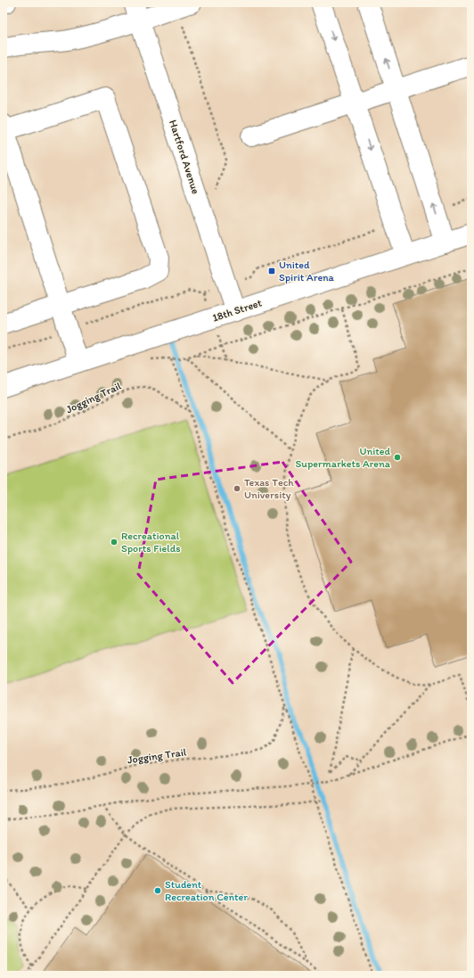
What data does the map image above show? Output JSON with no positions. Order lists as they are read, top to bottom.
{
  "streets": {
    "street": ["Hartford Avenue", "18th Street"],
    "path": ["Jogging Trail"]
  },
  "crossings": [
    ["Hartford Avenue", "18th Street"]
  ],
  "places": {
    "transit": ["United Spirit Arena"],
    "other": [
      "United Supermarkets Arena",
      "Texas Tech University",
      "Recreational Sports Fields",
      "Student Recreation Center"
    ]
  }
}
